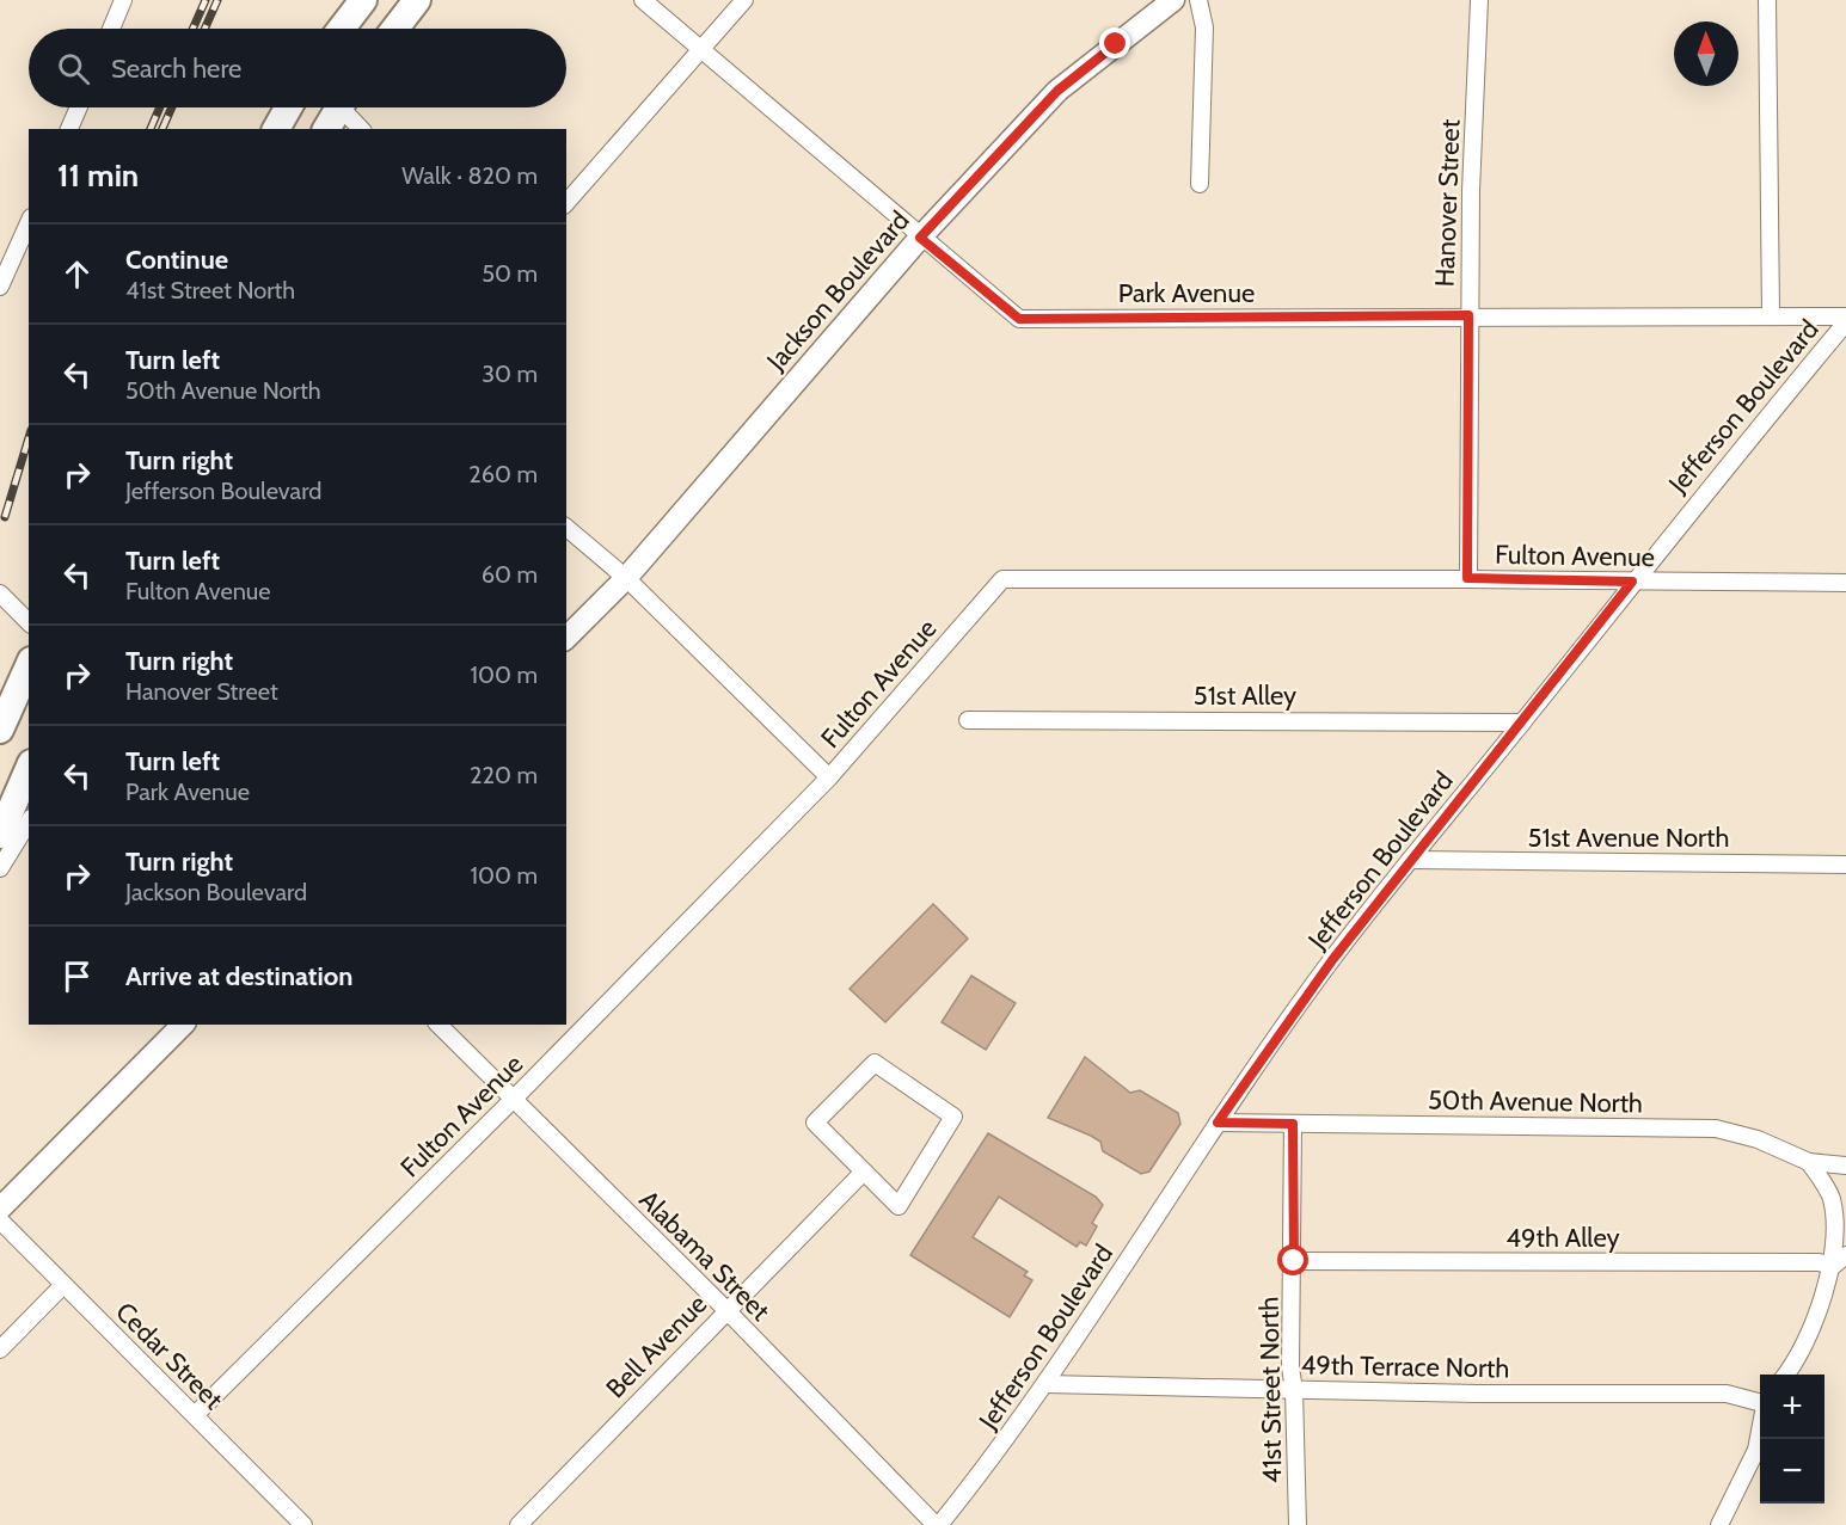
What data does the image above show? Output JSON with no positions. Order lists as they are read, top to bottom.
{
  "streets": {
    "street": [
      "Hanover Street",
      "Jackson Boulevard",
      "Park Avenue",
      "Jefferson Boulevard",
      "Fulton Avenue",
      "51st Alley",
      "51st Avenue North",
      "50th Avenue North",
      "49th Alley",
      "Alabama Street",
      "Bell Avenue",
      "Cedar Street",
      "49th Terrace North",
      "41st Street North"
    ]
  },
  "crossings": [
    ["Hanover Street", "Park Avenue"],
    ["Hanover Street", "Fulton Avenue"],
    ["Jackson Boulevard", "Park Avenue"],
    ["Jefferson Boulevard", "Fulton Avenue"],
    ["Jefferson Boulevard", "51st Alley"],
    ["Jefferson Boulevard", "51st Avenue North"],
    ["Jefferson Boulevard", "50th Avenue North"],
    ["Jefferson Boulevard", "Alabama Street"],
    ["Jefferson Boulevard", "49th Terrace North"],
    ["Fulton Avenue", "Alabama Street"],
    ["Fulton Avenue", "Cedar Street"],
    ["50th Avenue North", "41st Street North"],
    ["49th Alley", "41st Street North"],
    ["Alabama Street", "Bell Avenue"],
    ["49th Terrace North", "41st Street North"]
  ],
  "north": "top",
  "page": {
    "search": "Search here",
    "heading": ["11 min", "Walk · 820 m"],
    "list": [
      ["Continue", "41st Street North", "50 m"],
      ["Turn left", "50th Avenue North", "30 m"],
      ["Turn right", "Jefferson Boulevard", "260 m"],
      ["Turn left", "Fulton Avenue", "60 m"],
      ["Turn right", "Hanover Street", "100 m"],
      ["Turn left", "Park Avenue", "220 m"],
      ["Turn right", "Jackson Boulevard", "100 m"],
      "Arrive at destination"
    ],
    "map_buttons": ["+", "−"]
  }
}
